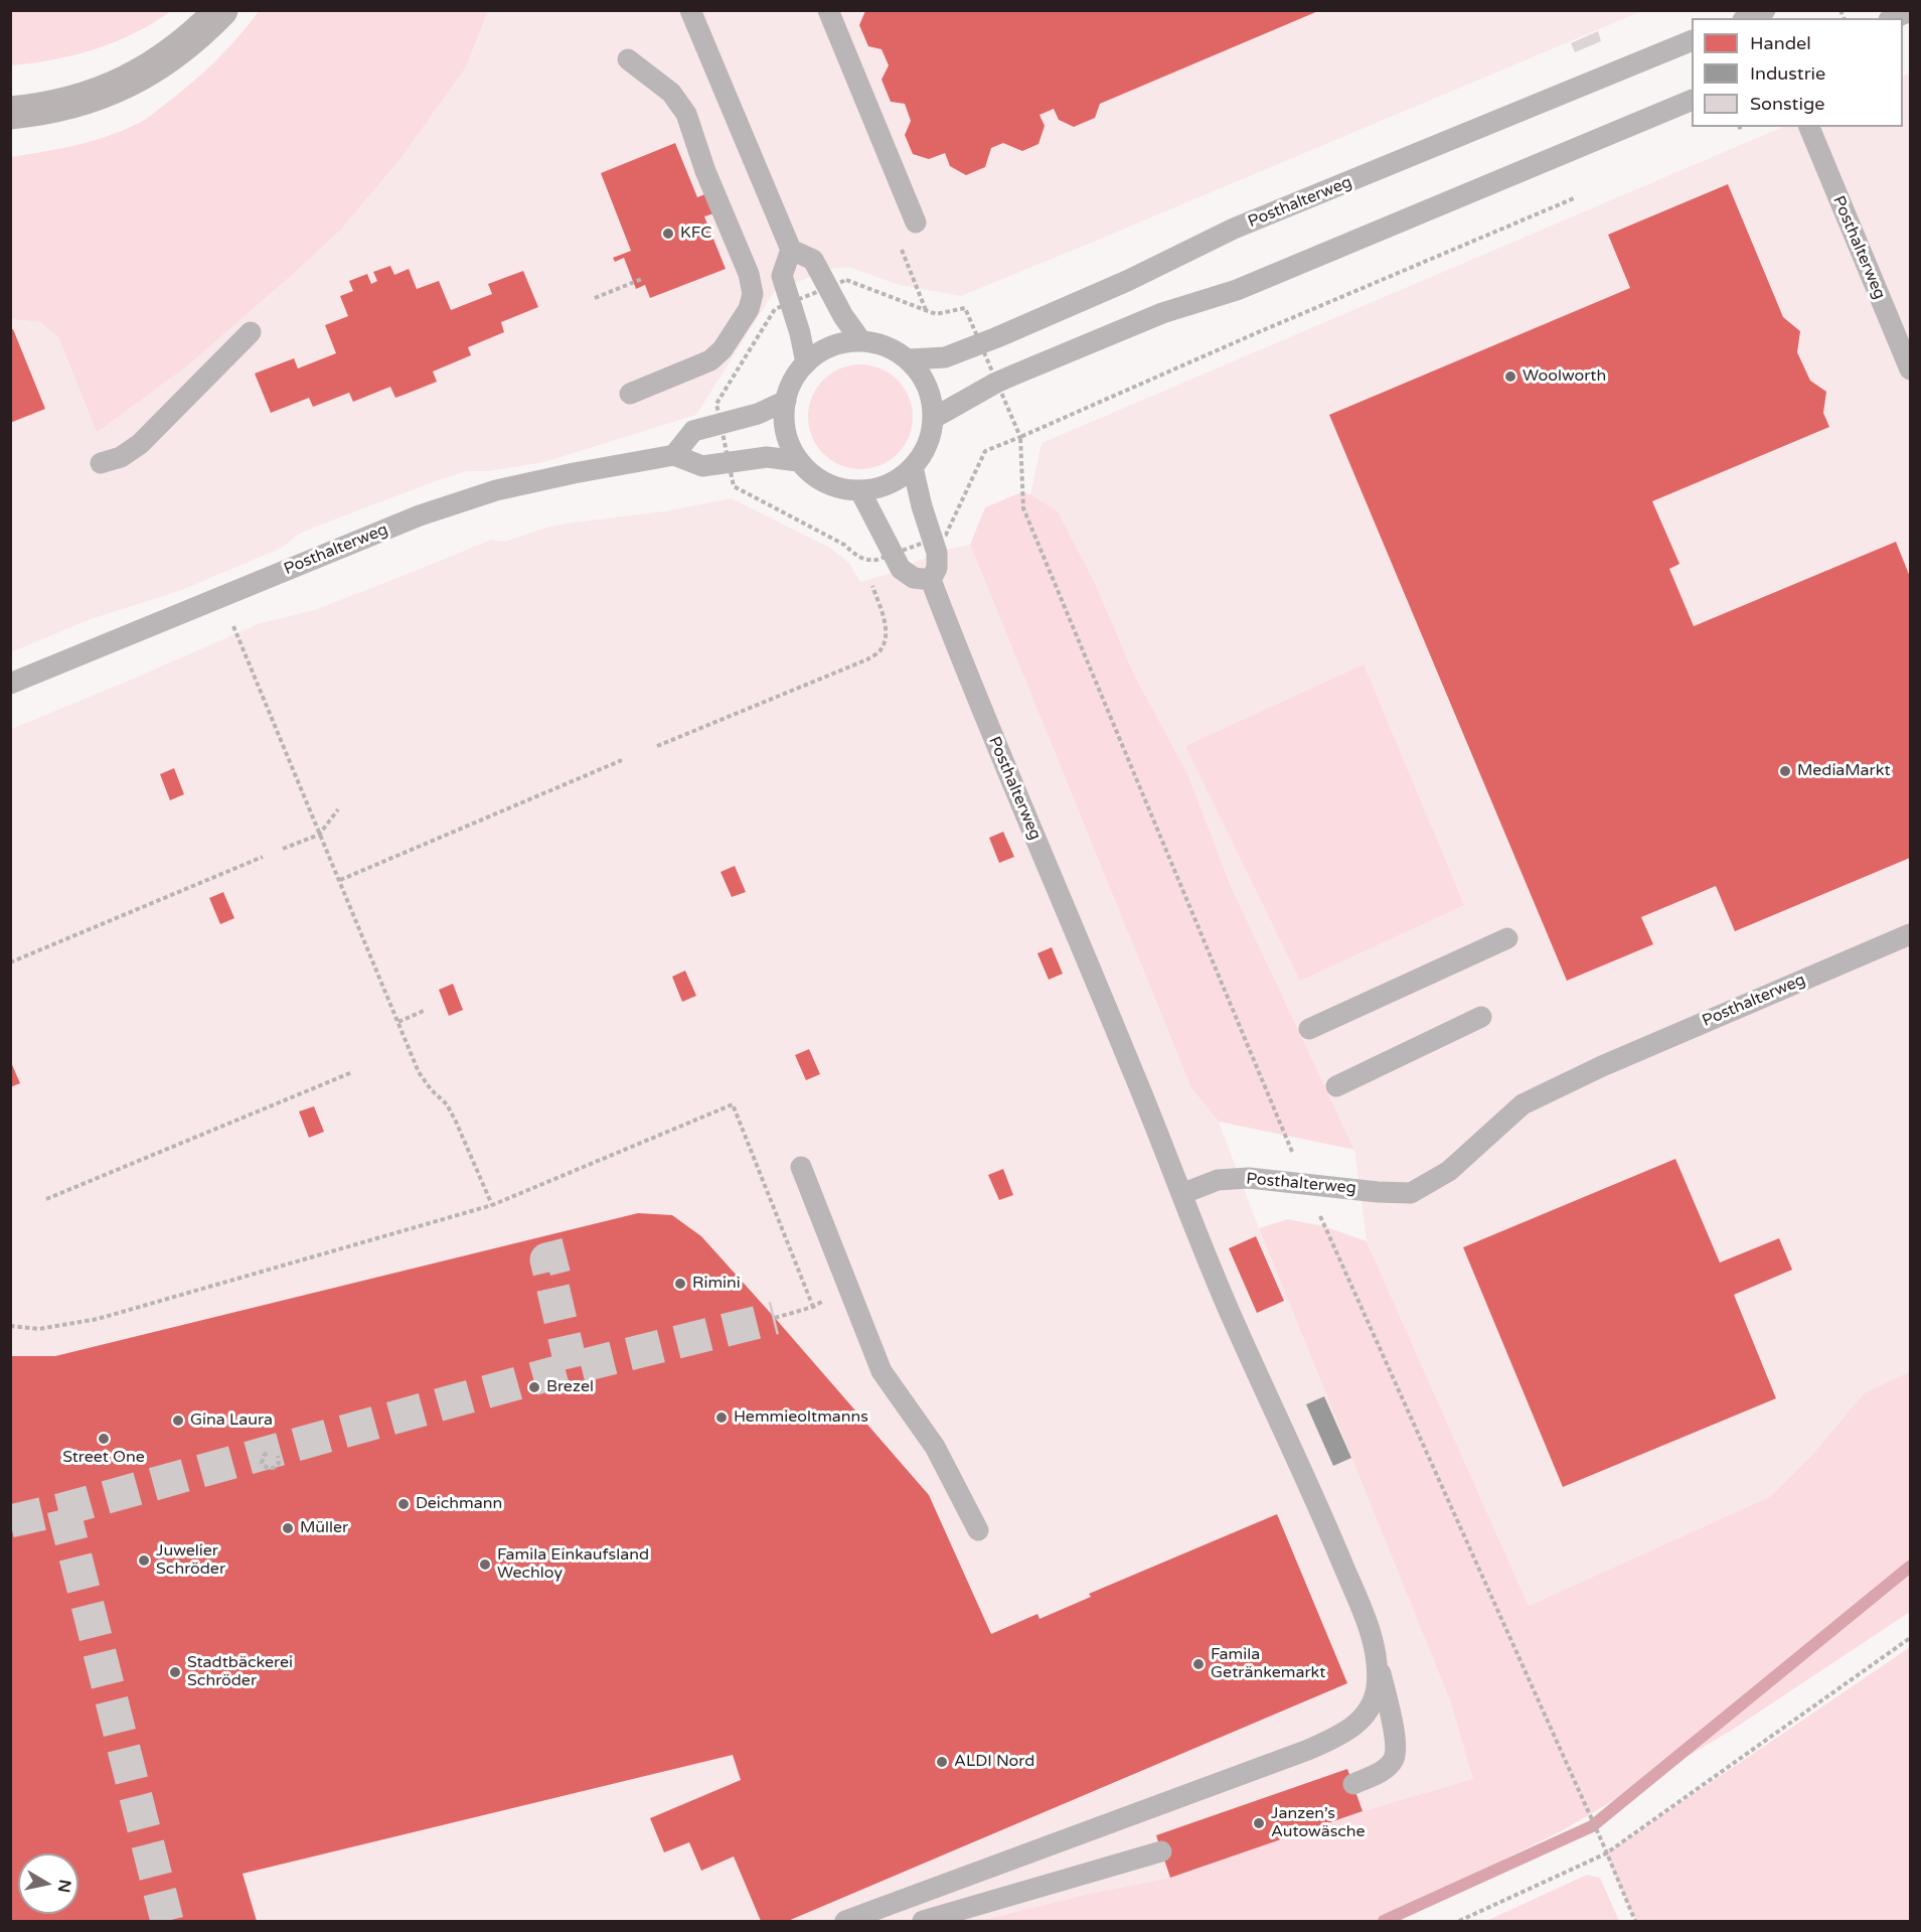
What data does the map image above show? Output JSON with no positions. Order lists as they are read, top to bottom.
{
  "streets": {
    "lane": ["Posthalterweg"]
  },
  "places": [
    "KFC",
    "Woolworth",
    "MediaMarkt",
    "Rimini",
    "Brezel",
    "Hemmieoltmanns",
    "Gina Laura",
    "Street One",
    "Deichmann",
    "Müller",
    "Juwelier Schröder",
    "Famila Einkaufsland Wechloy",
    "Famila Getränkemarkt",
    "Stadtbäckerei Schröder",
    "ALDI Nord",
    "Janzen’s Autowäsche"
  ],
  "legend": ["Handel", "Industrie", "Sonstige"],
  "north": "right"
}
